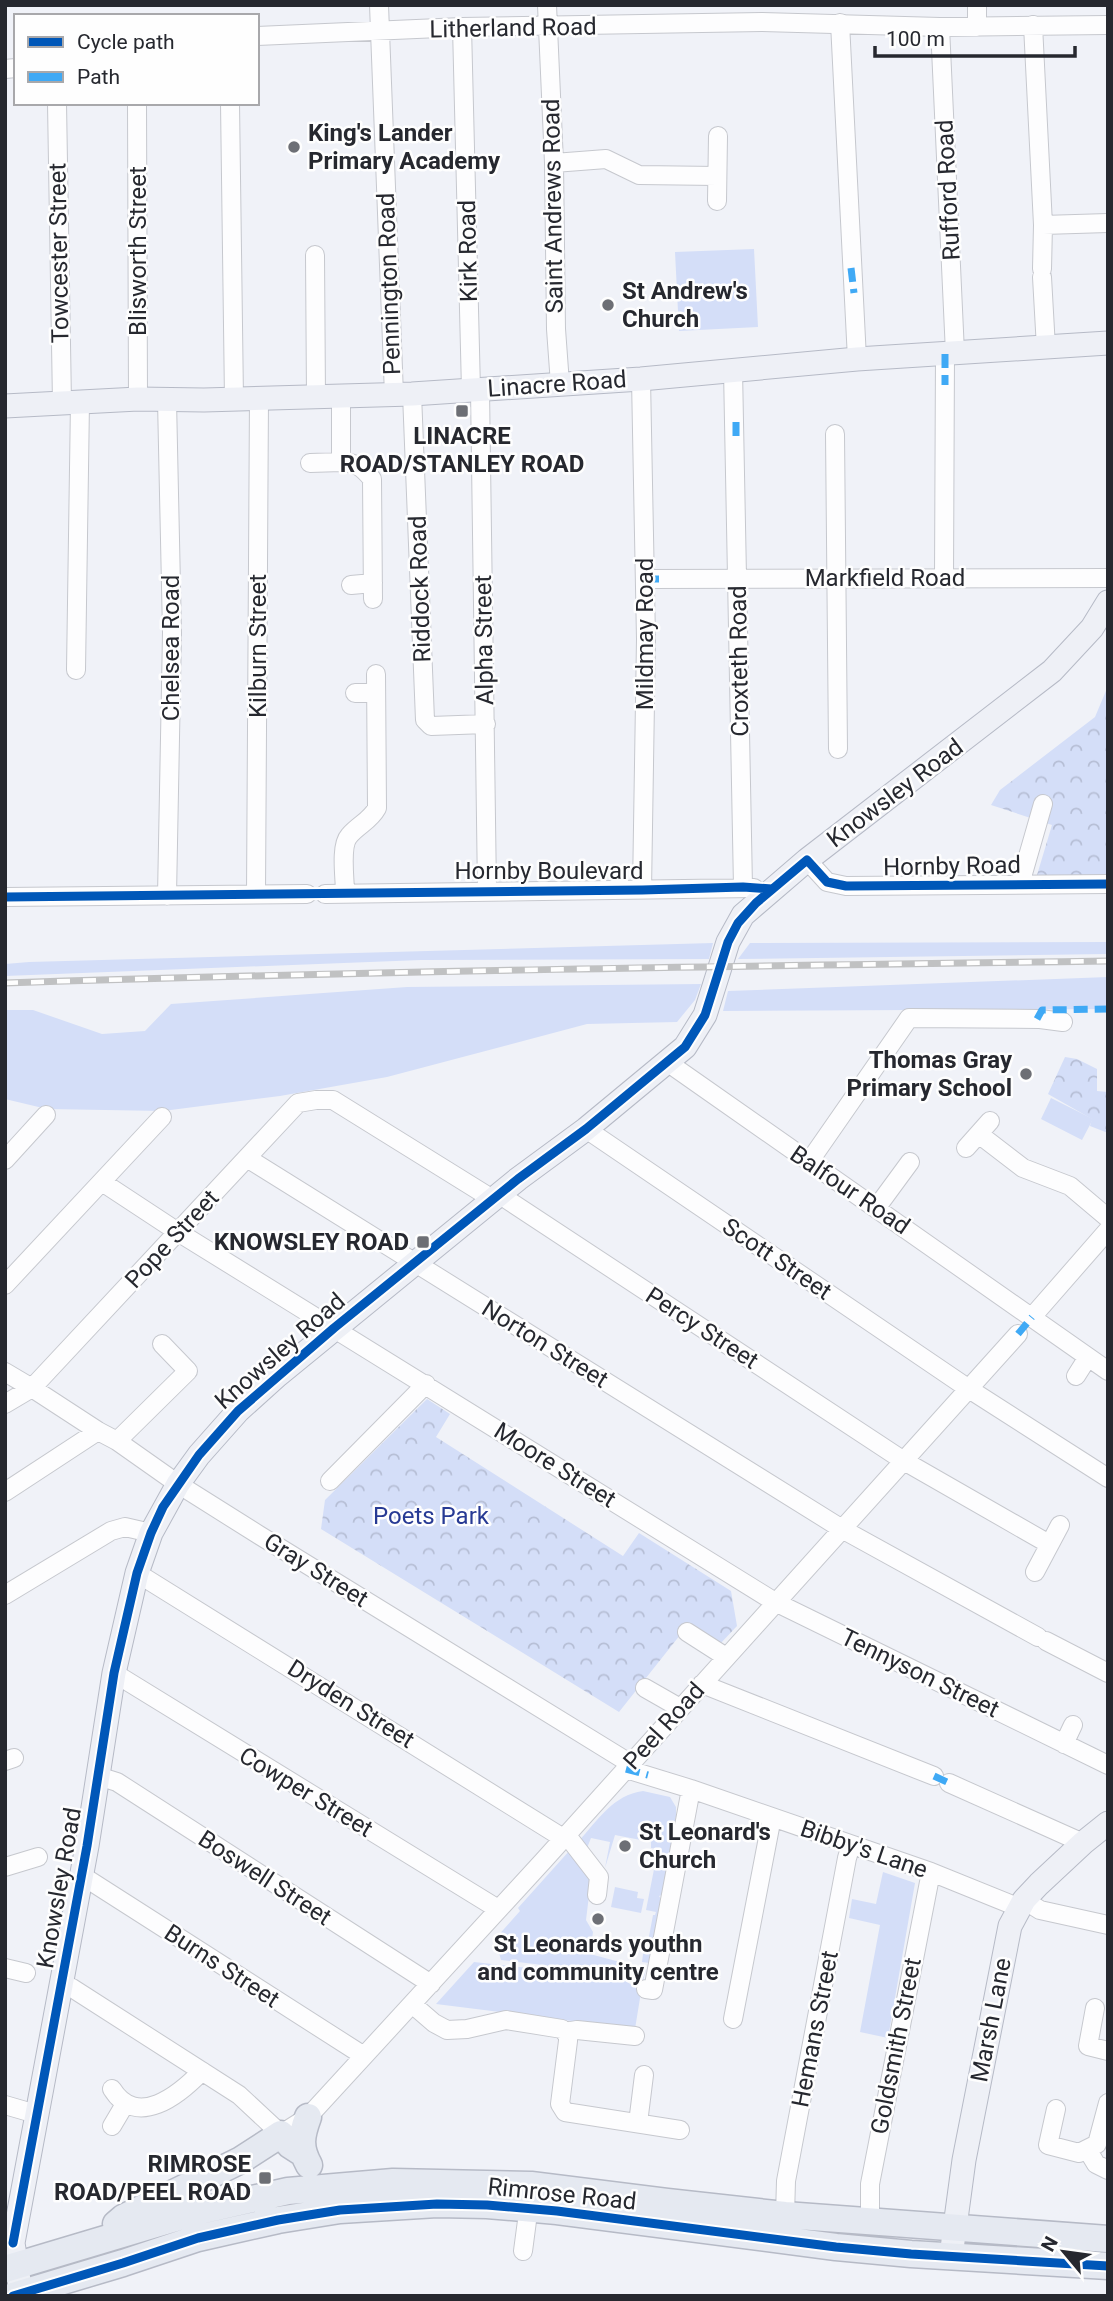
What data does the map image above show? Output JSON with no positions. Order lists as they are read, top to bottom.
{
  "streets": {
    "highway": ["Rimrose Road"],
    "main road": ["Linacre Road", "Knowsley Road", "Marsh Lane"],
    "street": [
      "Litherland Road",
      "Rufford Road",
      "Saint Andrews Road",
      "Blisworth Street",
      "Kirk Road",
      "Towcester Street",
      "Pennington Road",
      "Markfield Road",
      "Riddock Road",
      "Mildmay Road",
      "Alpha Street",
      "Kilburn Street",
      "Chelsea Road",
      "Croxteth Road",
      "Hornby Road",
      "Hornby Boulevard",
      "Balfour Road",
      "Pope Street",
      "Scott Street",
      "Percy Street",
      "Norton Street",
      "Moore Street",
      "Gray Street",
      "Tennyson Street",
      "Dryden Street",
      "Peel Road",
      "Cowper Street",
      "Bibby's Lane",
      "Boswell Street",
      "Burns Street",
      "Hemans Street",
      "Goldsmith Street"
    ]
  },
  "crossings": [
    ["Litherland Road", "Rufford Road"],
    ["Litherland Road", "Saint Andrews Road"],
    ["Litherland Road", "Kirk Road"],
    ["Litherland Road", "Pennington Road"],
    ["Rufford Road", "Linacre Road"],
    ["Rufford Road", "Markfield Road"],
    ["Saint Andrews Road", "Linacre Road"],
    ["Blisworth Street", "Linacre Road"],
    ["Kirk Road", "Linacre Road"],
    ["Kirk Road", "Alpha Street"],
    ["Towcester Street", "Linacre Road"],
    ["Pennington Road", "Linacre Road"],
    ["Pennington Road", "Riddock Road"],
    ["Linacre Road", "Riddock Road"],
    ["Linacre Road", "Mildmay Road"],
    ["Linacre Road", "Alpha Street"],
    ["Linacre Road", "Kilburn Street"],
    ["Linacre Road", "Chelsea Road"],
    ["Linacre Road", "Croxteth Road"],
    ["Markfield Road", "Mildmay Road"],
    ["Markfield Road", "Croxteth Road"],
    ["Riddock Road", "Alpha Street"],
    ["Mildmay Road", "Hornby Boulevard"],
    ["Alpha Street", "Hornby Boulevard"],
    ["Croxteth Road", "Hornby Boulevard"],
    ["Knowsley Road", "Hornby Road"],
    ["Knowsley Road", "Hornby Boulevard"],
    ["Knowsley Road", "Balfour Road"],
    ["Knowsley Road", "Scott Street"],
    ["Knowsley Road", "Percy Street"],
    ["Knowsley Road", "Norton Street"],
    ["Knowsley Road", "Moore Street"],
    ["Knowsley Road", "Gray Street"],
    ["Knowsley Road", "Dryden Street"],
    ["Knowsley Road", "Cowper Street"],
    ["Knowsley Road", "Boswell Street"],
    ["Knowsley Road", "Burns Street"],
    ["Knowsley Road", "Rimrose Road"],
    ["Pope Street", "Percy Street"],
    ["Pope Street", "Norton Street"],
    ["Pope Street", "Moore Street"],
    ["Pope Street", "Gray Street"],
    ["Scott Street", "Peel Road"],
    ["Percy Street", "Peel Road"],
    ["Norton Street", "Peel Road"],
    ["Moore Street", "Tennyson Street"],
    ["Moore Street", "Peel Road"],
    ["Gray Street", "Peel Road"],
    ["Gray Street", "Bibby's Lane"],
    ["Tennyson Street", "Peel Road"],
    ["Dryden Street", "Peel Road"],
    ["Peel Road", "Cowper Street"],
    ["Peel Road", "Bibby's Lane"],
    ["Peel Road", "Boswell Street"],
    ["Peel Road", "Burns Street"],
    ["Bibby's Lane", "Marsh Lane"],
    ["Bibby's Lane", "Hemans Street"],
    ["Bibby's Lane", "Goldsmith Street"],
    ["Marsh Lane", "Rimrose Road"],
    ["Hemans Street", "Rimrose Road"],
    ["Goldsmith Street", "Rimrose Road"]
  ],
  "parks": ["Poets Park"],
  "places": {
    "other": [
      "King's Lander Primary Academy",
      "St Andrew's Church",
      "Thomas Gray Primary School",
      "St Leonard's Church",
      "St Leonards youthn and community centre"
    ],
    "transit": ["LINACRE ROAD/STANLEY ROAD", "KNOWSLEY ROAD", "RIMROSE ROAD/PEEL ROAD"]
  },
  "legend": ["Cycle path", "Path"],
  "scale_bar": "100 m",
  "north": "top left"
}
